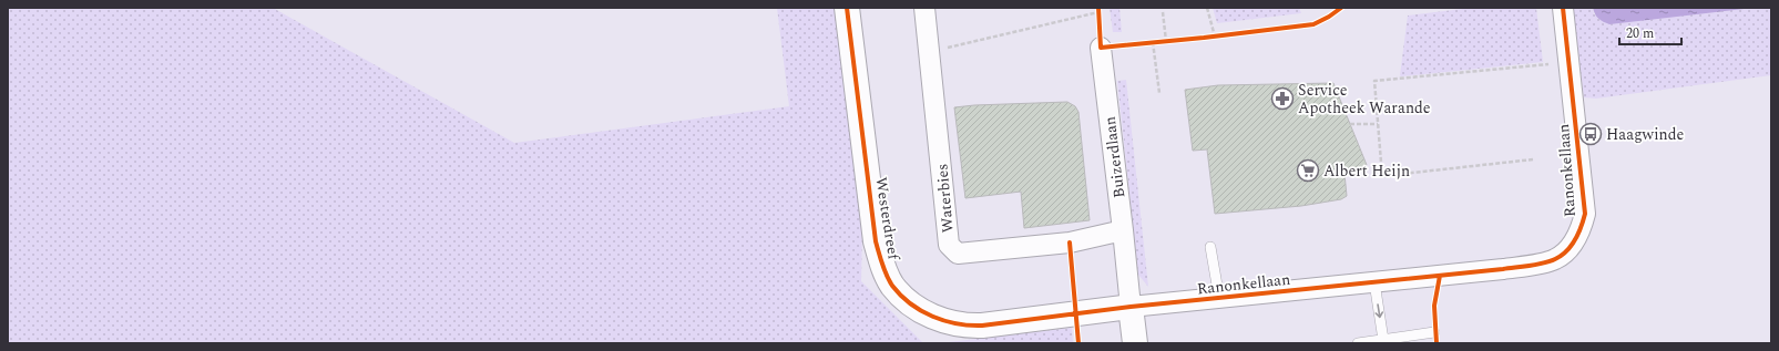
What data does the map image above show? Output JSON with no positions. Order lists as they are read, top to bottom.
{
  "streets": {
    "street": [
      "Buizerdlaan",
      "Ranonkellaan",
      "Waterbies",
      "Westerdreef"
    ]
  },
  "crossings": [
    ["Buizerdlaan", "Ranonkellaan"],
    ["Buizerdlaan", "Waterbies"],
    ["Buizerdlaan", "Westerdreef"],
    ["Ranonkellaan", "Westerdreef"]
  ],
  "places": {
    "pharmacy": ["Service Apotheek Warande"],
    "bus stop": ["Haagwinde"],
    "supermarket": ["Albert Heijn"]
  },
  "scale_bar": "20 m"
}
